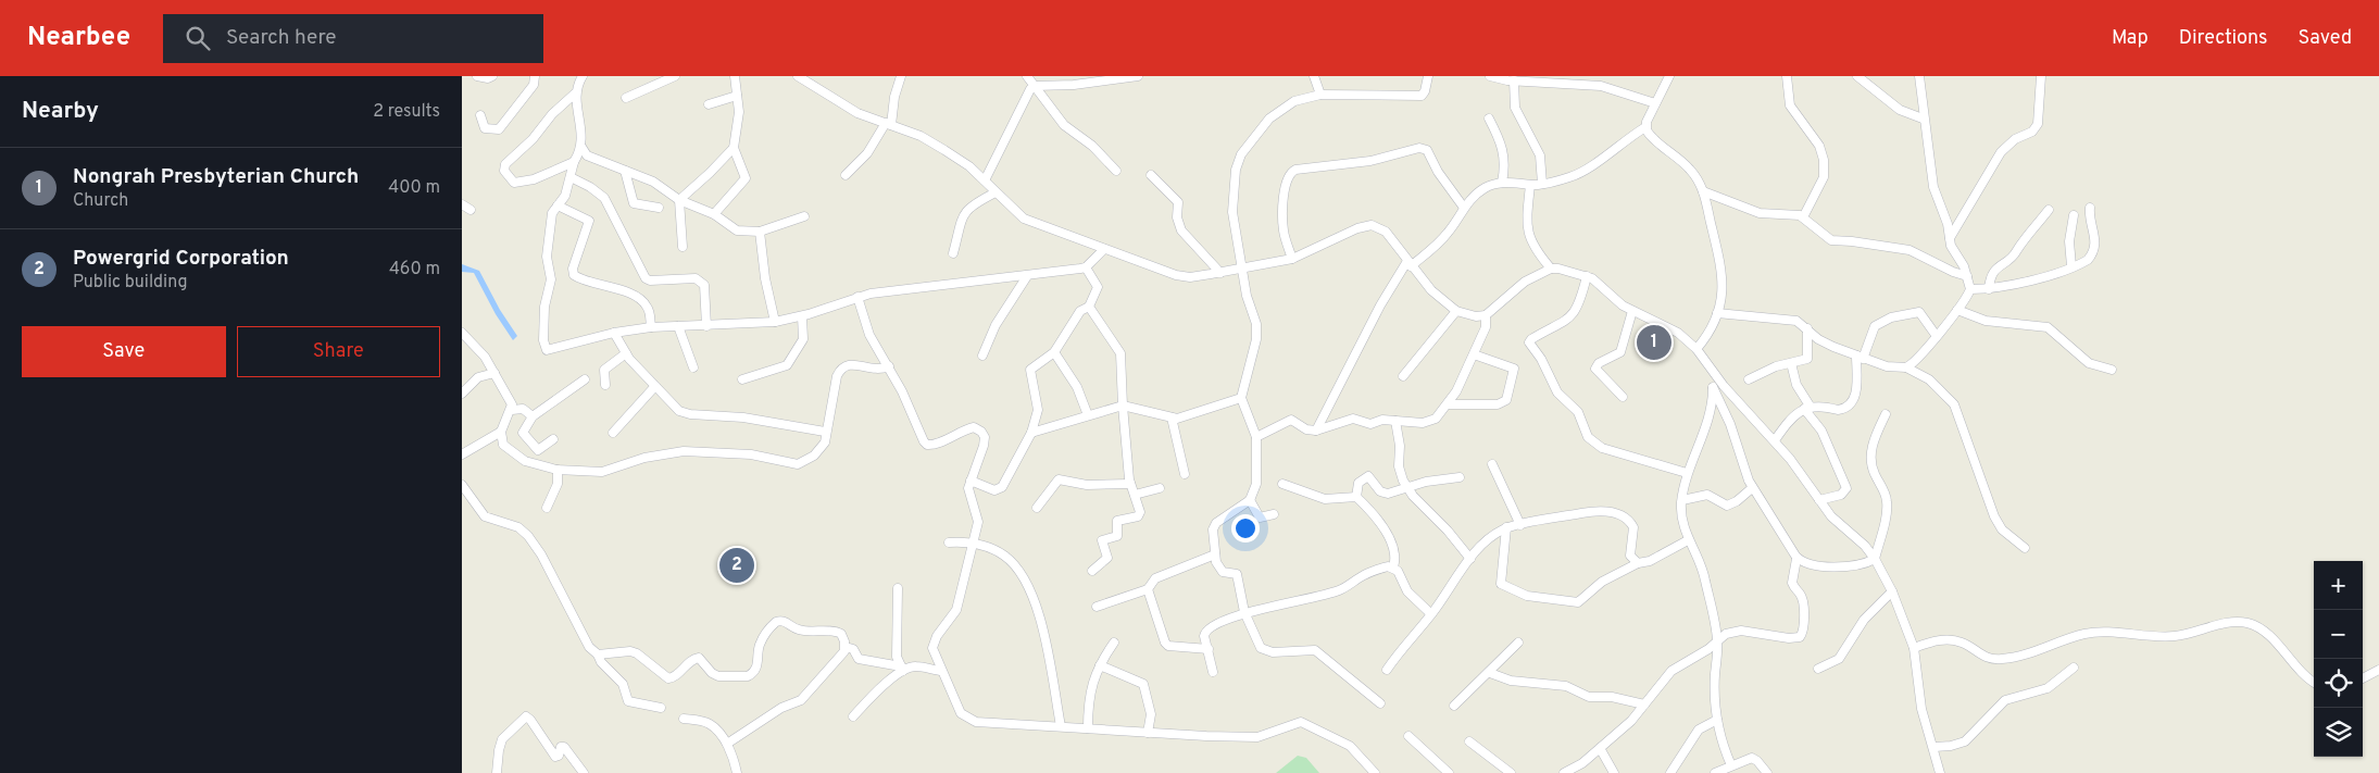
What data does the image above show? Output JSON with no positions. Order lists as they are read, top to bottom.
{
  "page": {
    "header": "Nearbee",
    "search": "Search here",
    "nav": ["Map", "Directions", "Saved"],
    "heading": ["Nearby", "2 results"],
    "list": [
      {
        "mark": "1",
        "name": "Nongrah Presbyterian Church",
        "note": "Church",
        "value": "400 m"
      },
      {
        "mark": "2",
        "name": "Powergrid Corporation",
        "note": "Public building",
        "value": "460 m"
      }
    ],
    "buttons": ["Save", "Share"],
    "pins": ["1", "2"],
    "map_buttons": ["+", "−"]
  }
}
